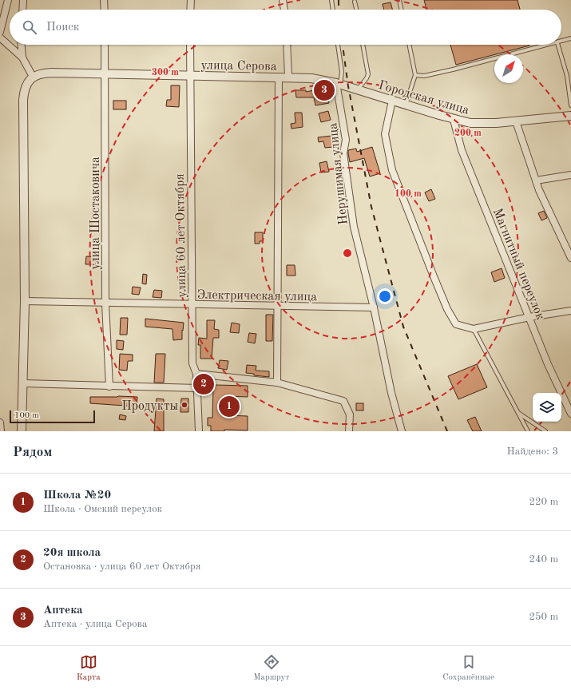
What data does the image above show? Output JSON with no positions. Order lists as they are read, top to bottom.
{
  "streets": {
    "street": [
      "улица Серова",
      "Городская улица",
      "Нерушимая улица",
      "улица Шостаковича",
      "улица 60 лет Октября",
      "Магнитный переулок",
      "Электрическая улица"
    ]
  },
  "crossings": [
    ["улица Серова", "Городская улица"],
    ["улица Серова", "Нерушимая улица"],
    ["улица Серова", "улица Шостаковича"],
    ["улица Серова", "улица 60 лет Октября"],
    ["Городская улица", "Магнитный переулок"],
    ["Нерушимая улица", "Электрическая улица"],
    ["улица Шостаковича", "Электрическая улица"],
    ["улица 60 лет Октября", "Электрическая улица"]
  ],
  "places": ["Продукты"],
  "scale_bar": "100 m",
  "north": "top right",
  "page": {
    "search": "Поиск",
    "pins": ["3", "2", "1"],
    "scale": "100 m",
    "heading": ["Рядом", "Найдено: 3"],
    "list": [
      {
        "mark": "1",
        "name": "Школа №20",
        "note": "Школа · Омский переулок",
        "value": "220 m"
      },
      {
        "mark": "2",
        "name": "20я школа",
        "note": "Остановка · улица 60 лет Октября",
        "value": "240 m"
      },
      {
        "mark": "3",
        "name": "Аптека",
        "note": "Аптека · улица Серова",
        "value": "250 m"
      }
    ],
    "nav": ["Карта", "Маршрут", "Сохранённые"]
  },
  "rings": ["300 m", "200 m", "100 m"]
}
